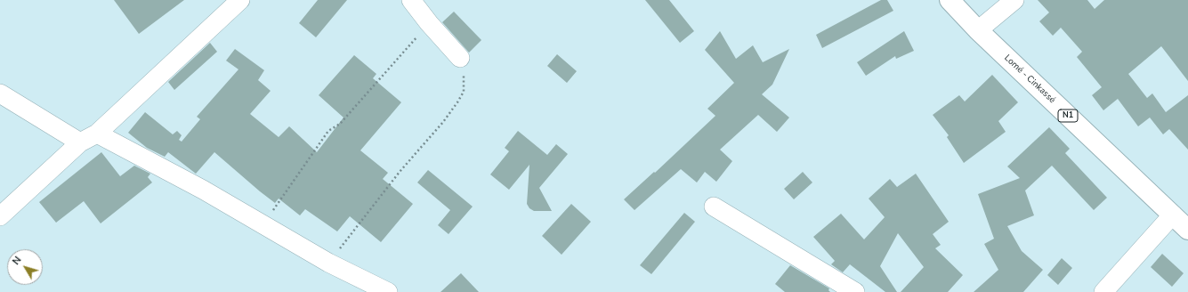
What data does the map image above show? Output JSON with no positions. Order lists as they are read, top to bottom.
{
  "streets": {
    "highway": ["Lomé - Cinkassé", "N1"]
  },
  "north": "top left"
}
